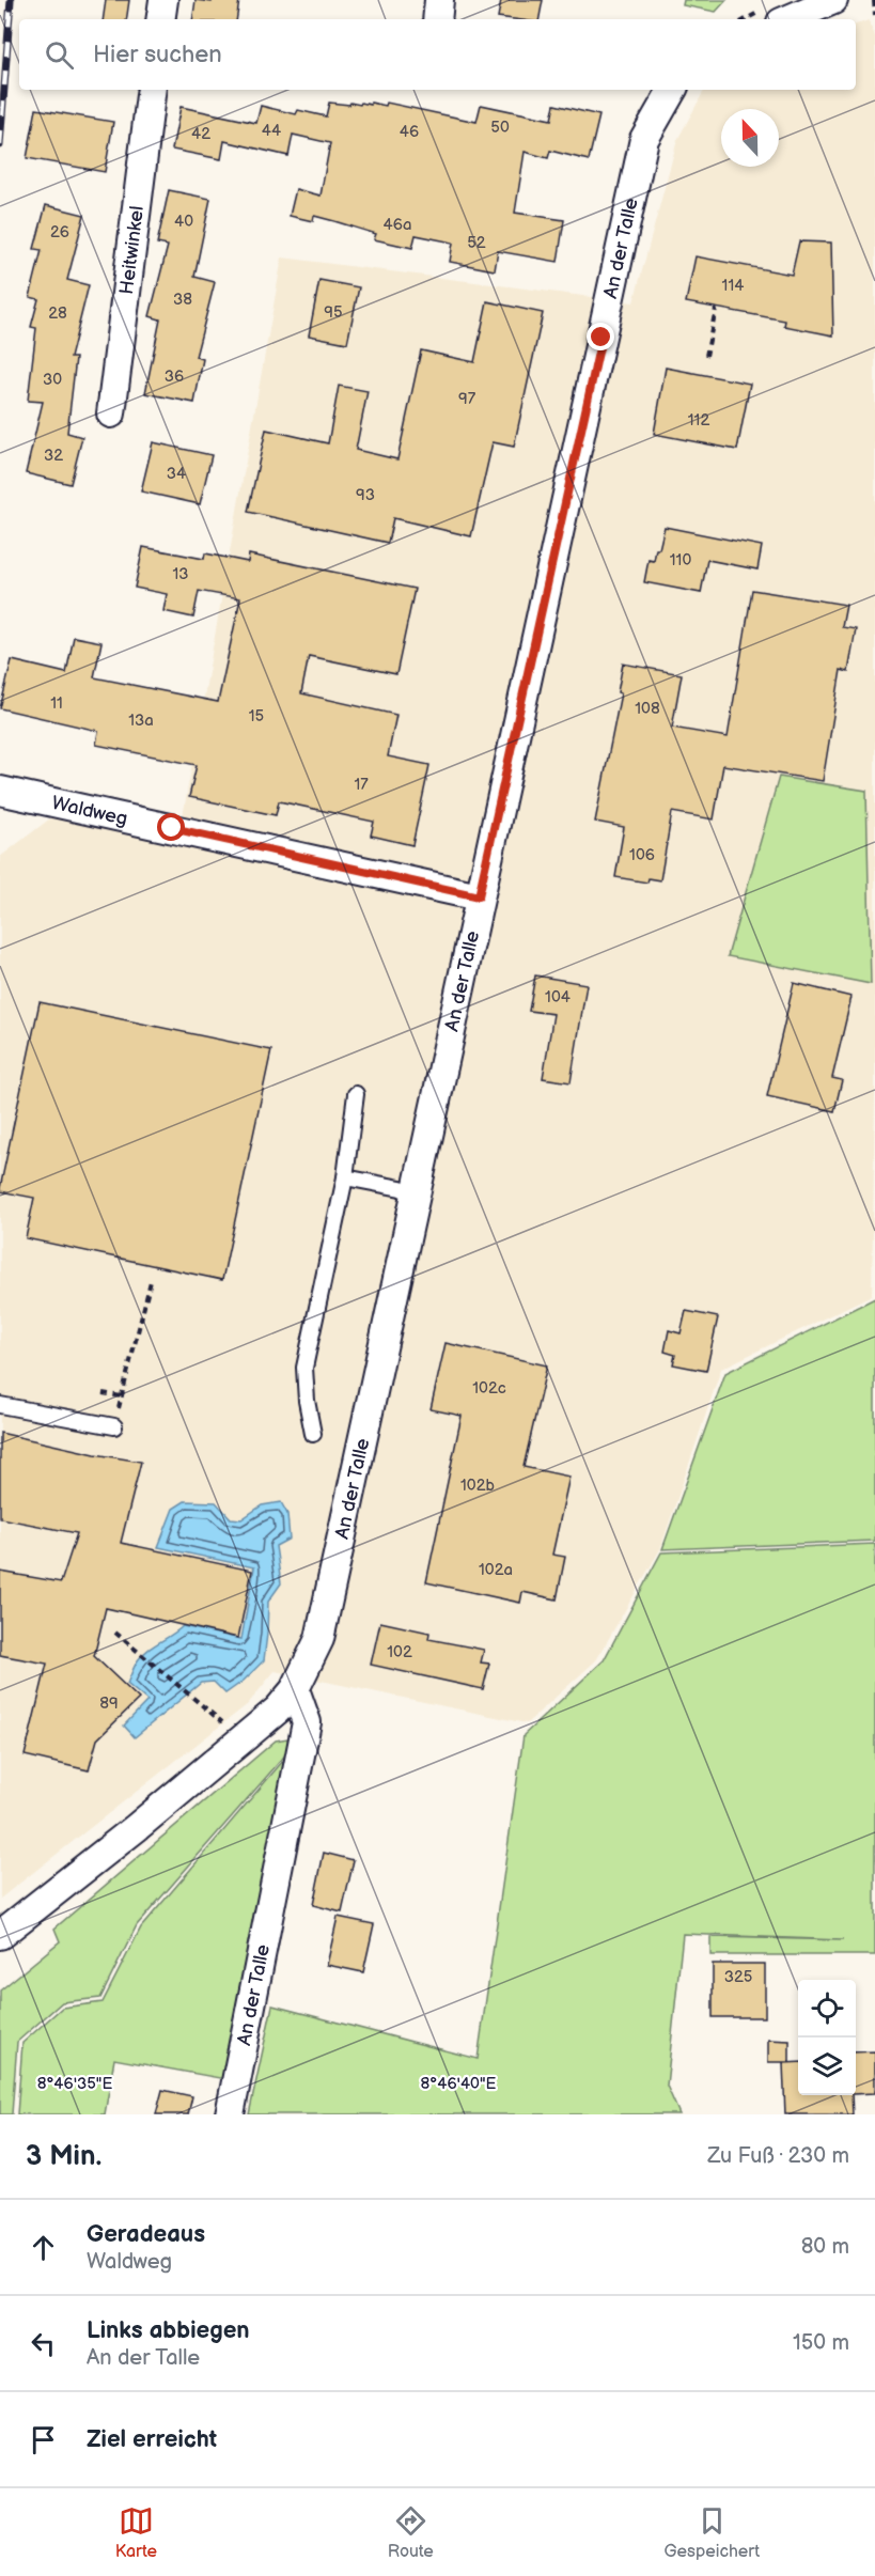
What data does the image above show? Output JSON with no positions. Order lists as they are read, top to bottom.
{
  "streets": {
    "street": ["An der Talle", "Heitwinkel", "Waldweg"]
  },
  "crossings": [
    ["An der Talle", "Waldweg"]
  ],
  "house_numbers": [
    "50",
    "44",
    "46",
    "42",
    "40",
    "46a",
    "26",
    "52",
    "114",
    "38",
    "95",
    "28",
    "36",
    "30",
    "97",
    "112",
    "32",
    "34",
    "93",
    "110",
    "13",
    "11",
    "108",
    "15",
    "13a",
    "17",
    "106",
    "104",
    "102c",
    "102b",
    "102a",
    "102",
    "89",
    "325"
  ],
  "north": "top",
  "page": {
    "search": "Hier suchen",
    "heading": ["3 Min.", "Zu Fuß · 230 m"],
    "list": [
      ["Geradeaus", "Waldweg", "80 m"],
      ["Links abbiegen", "An der Talle", "150 m"],
      "Ziel erreicht"
    ],
    "nav": ["Karte", "Route", "Gespeichert"]
  },
  "coordinates": ["8°46'35\"E", "8°46'40\"E"]
}
